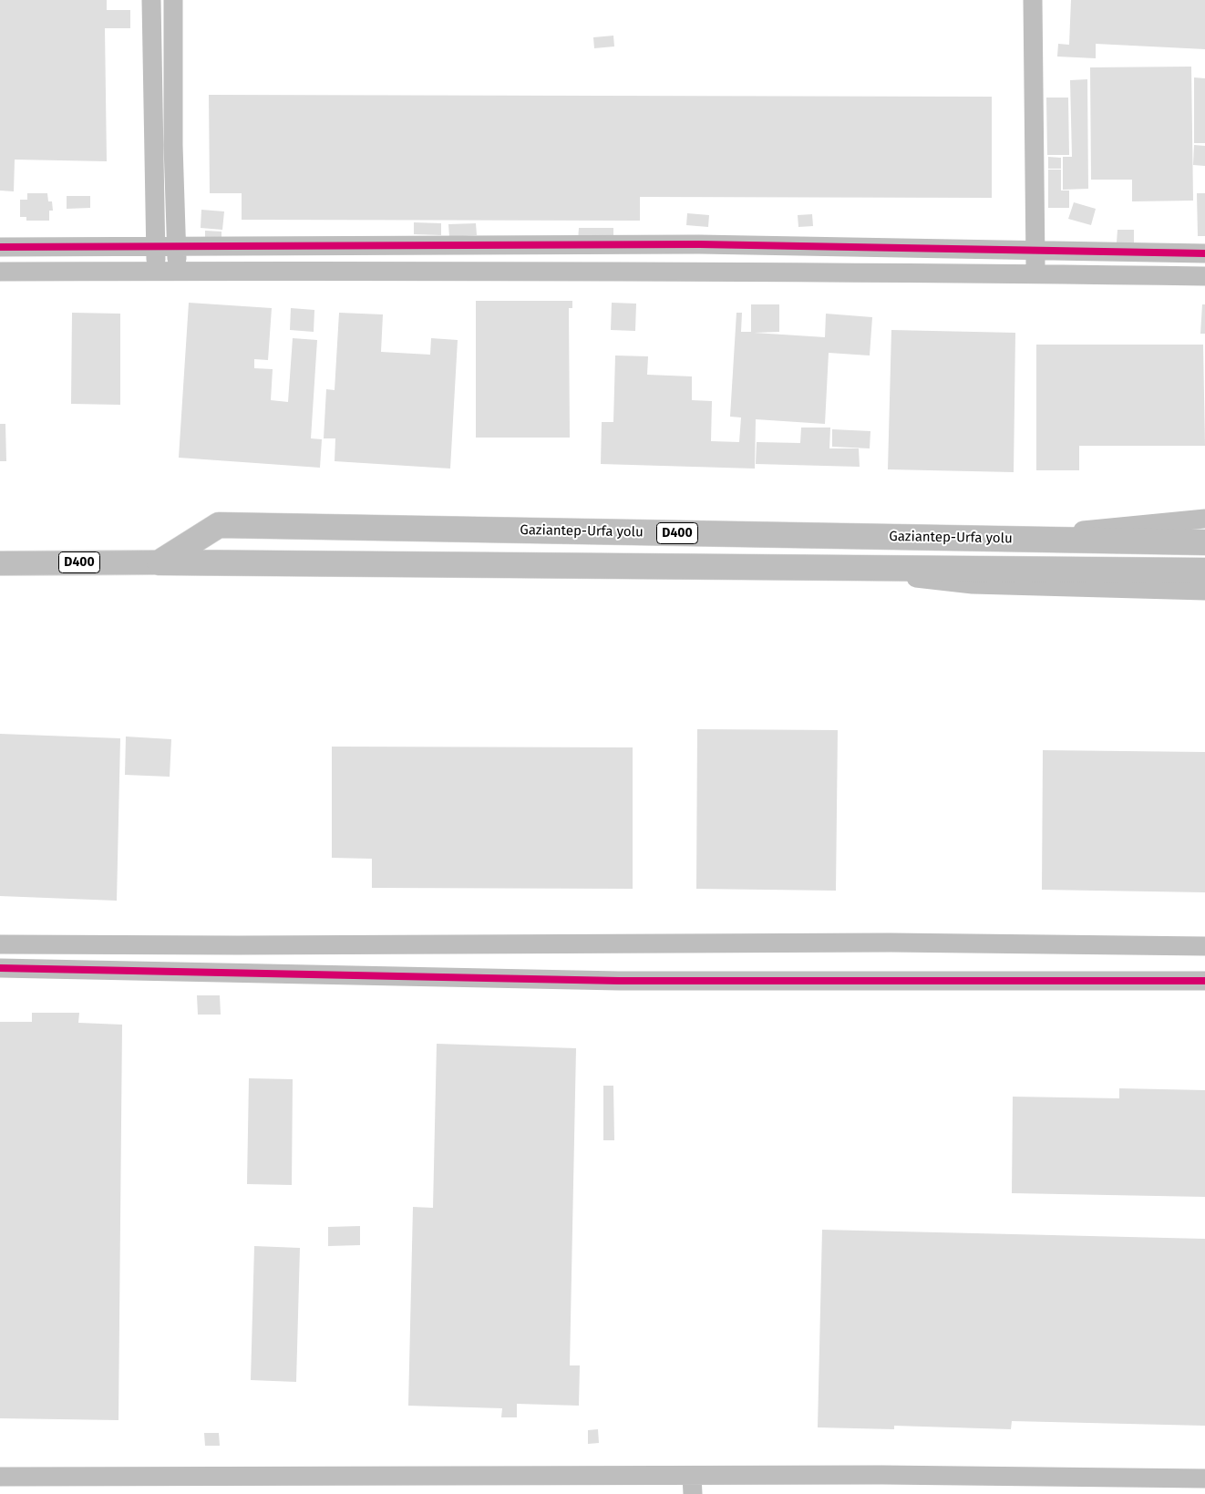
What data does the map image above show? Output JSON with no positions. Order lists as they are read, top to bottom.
{
  "streets": {
    "highway": ["Gaziantep-Urfa yolu", "D400"]
  },
  "crossings": [
    ["Gaziantep-Urfa yolu", "D400"]
  ]
}
